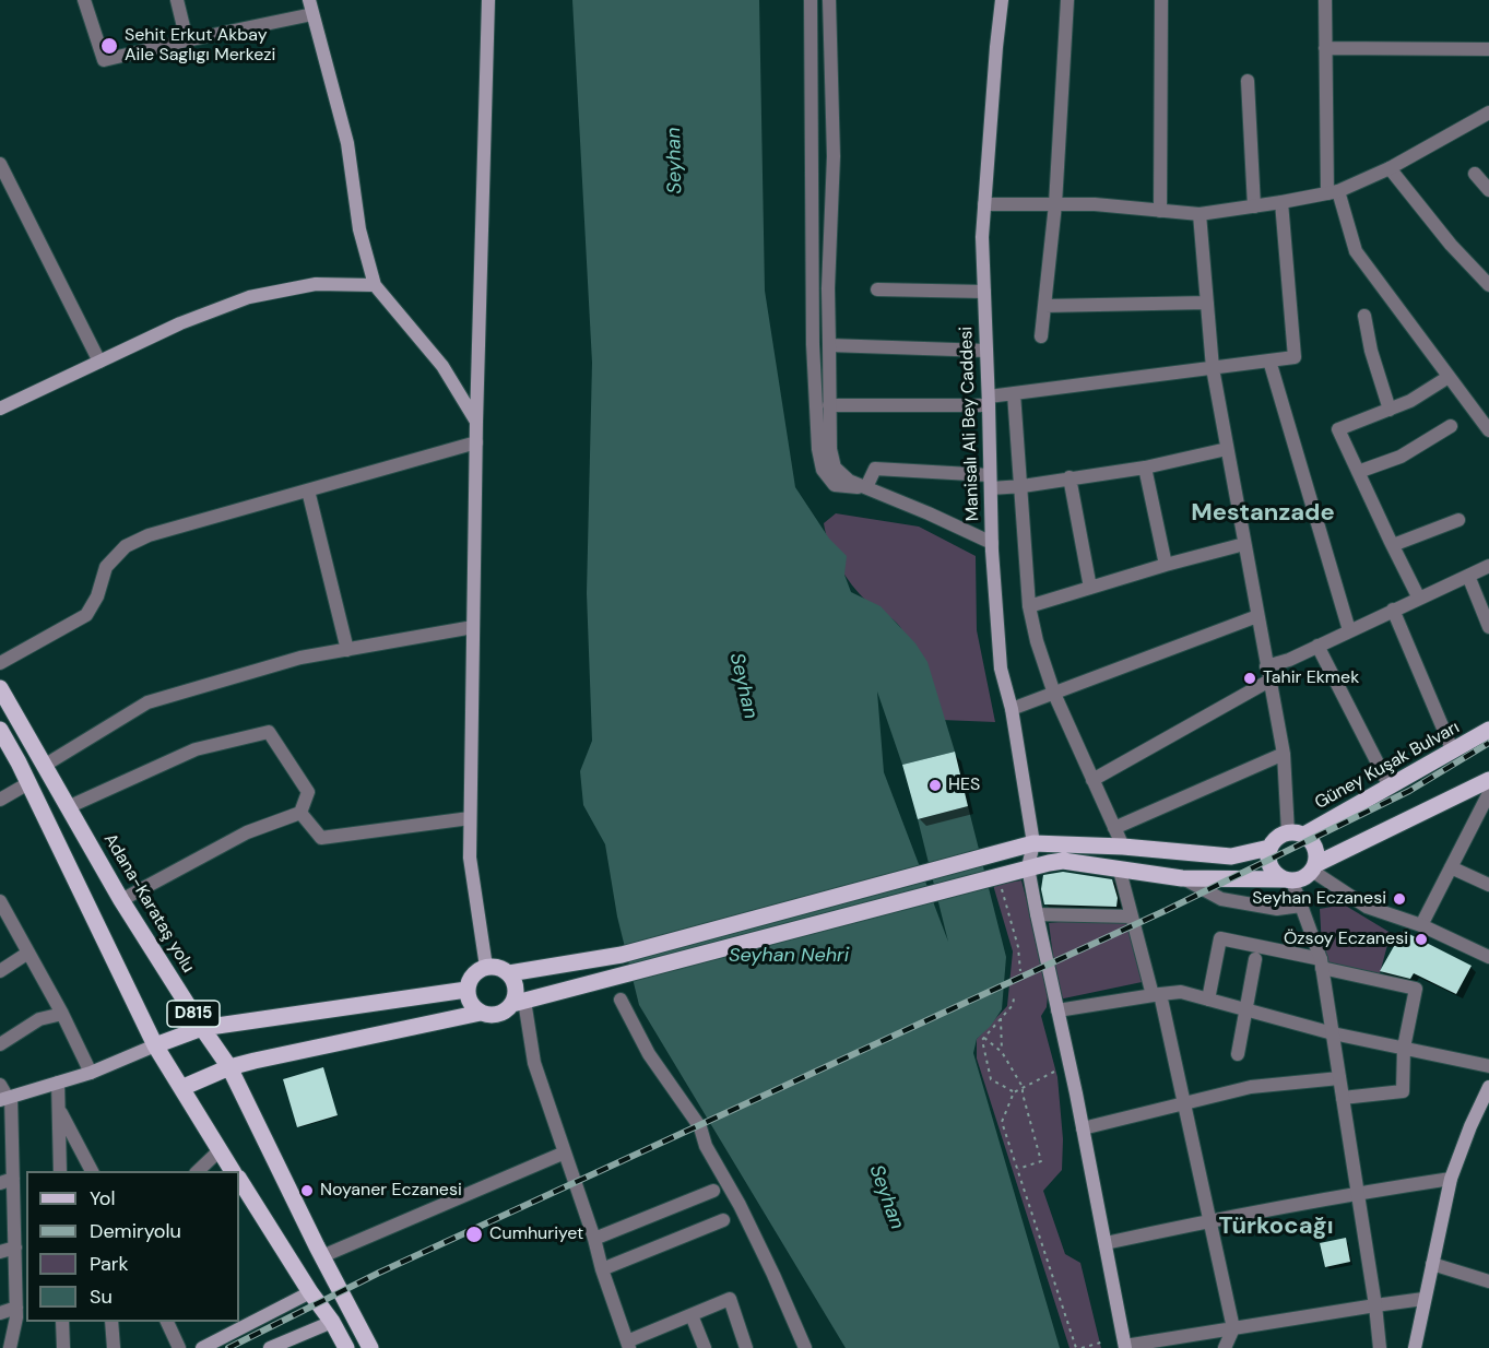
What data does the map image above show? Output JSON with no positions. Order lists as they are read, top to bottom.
{
  "streets": {
    "main road": [
      "Manisalı Ali Bey Caddesi",
      "Güney Kuşak Bulvarı",
      "Adana-Karataş yolu",
      "D815"
    ]
  },
  "districts": ["Mestanzade", "Türkocağı"],
  "water": ["Seyhan", "Seyhan Nehri"],
  "places": [
    "Sehit Erkut Akbay Aile Saglıgı Merkezi",
    "Tahir Ekmek",
    "HES",
    "Seyhan Eczanesi",
    "Özsoy Eczanesi",
    "Noyaner Eczanesi",
    "Cumhuriyet"
  ],
  "legend": [
    "Yol",
    "Demiryolu",
    "Park",
    "Su"
  ]
}
